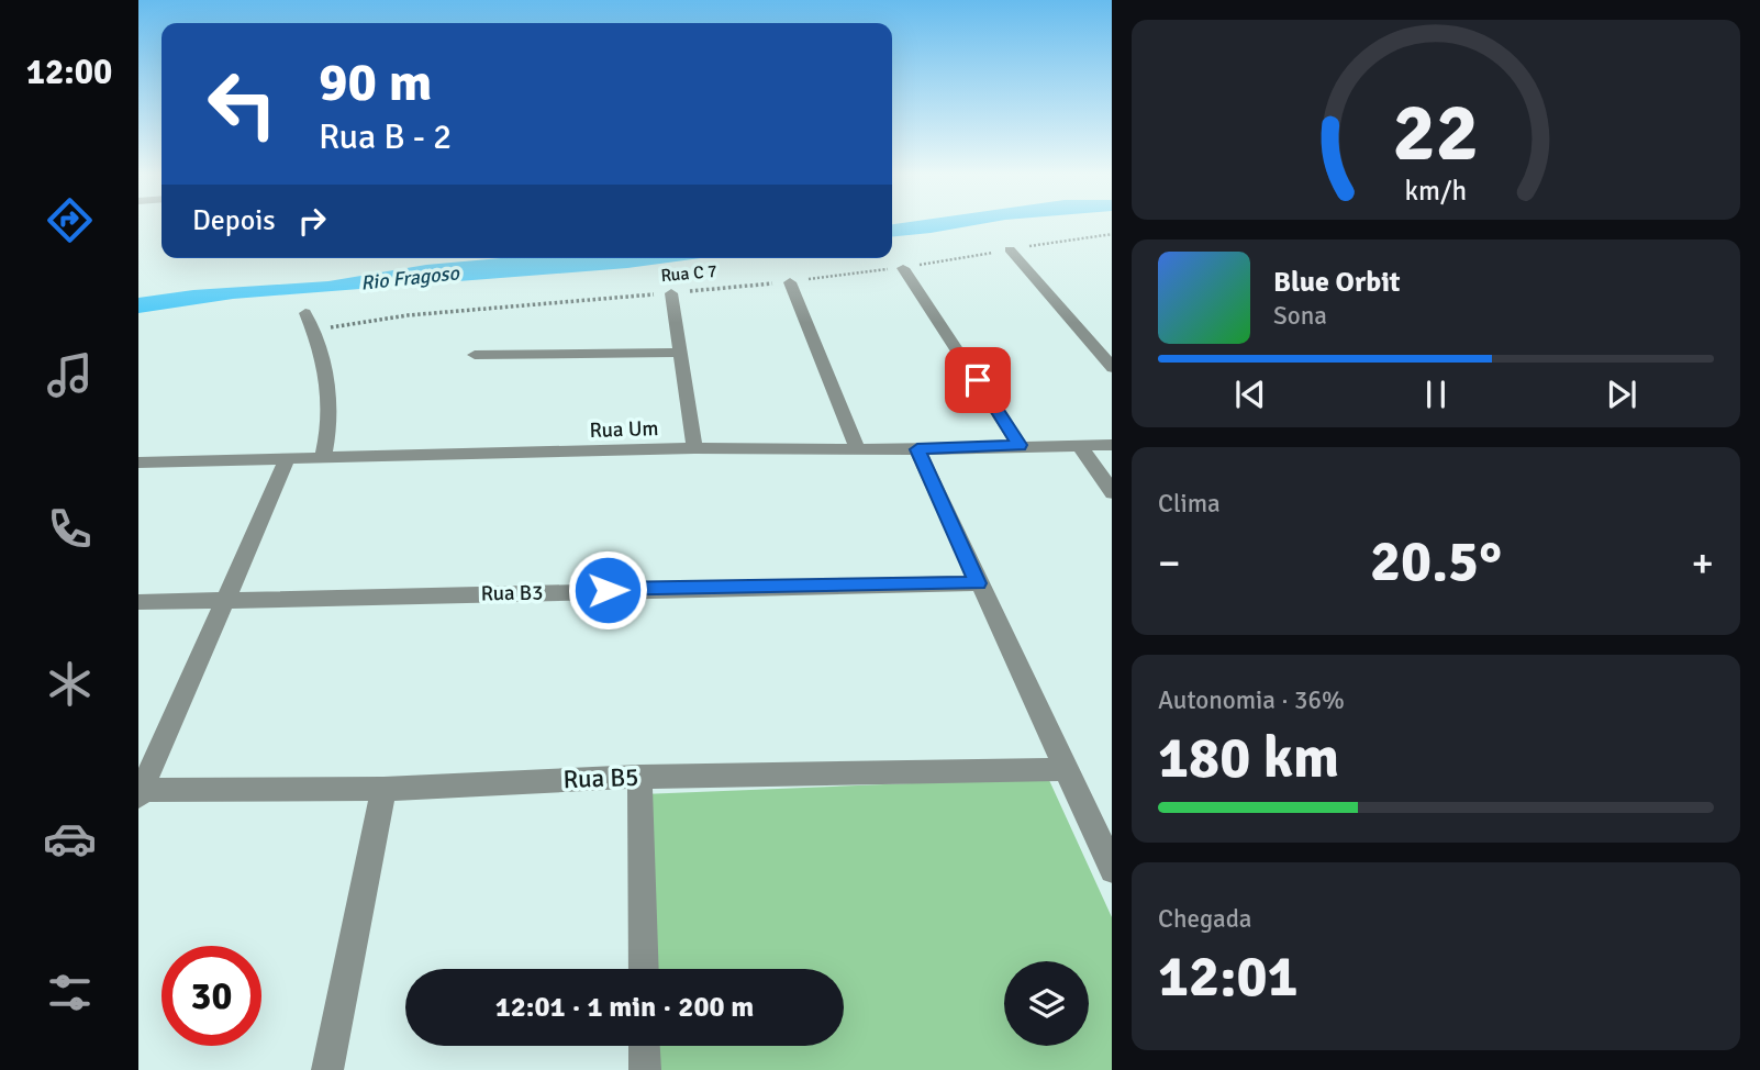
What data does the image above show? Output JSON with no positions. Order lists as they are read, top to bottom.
{
  "streets": {
    "street": ["Rua Um", "Rua B3", "Rua B5"],
    "path": ["Rua C 7"]
  },
  "water": ["Rio Fragoso"],
  "page": {
    "tabs": "12:00",
    "turn": ["90 m", "Rua B - 2"],
    "then": "Depois",
    "song": ["Blue Orbit", "Sona"],
    "tile": [
      "Clima",
      ["Autonomia · 36%", "180 km"],
      ["Chegada", "12:01"]
    ],
    "heat": ["−", "20.5°", "+"],
    "limit": "30",
    "trip": "12:01 · 1 min · 200 m",
    "gauge": ["22", "km/h"]
  }
}
